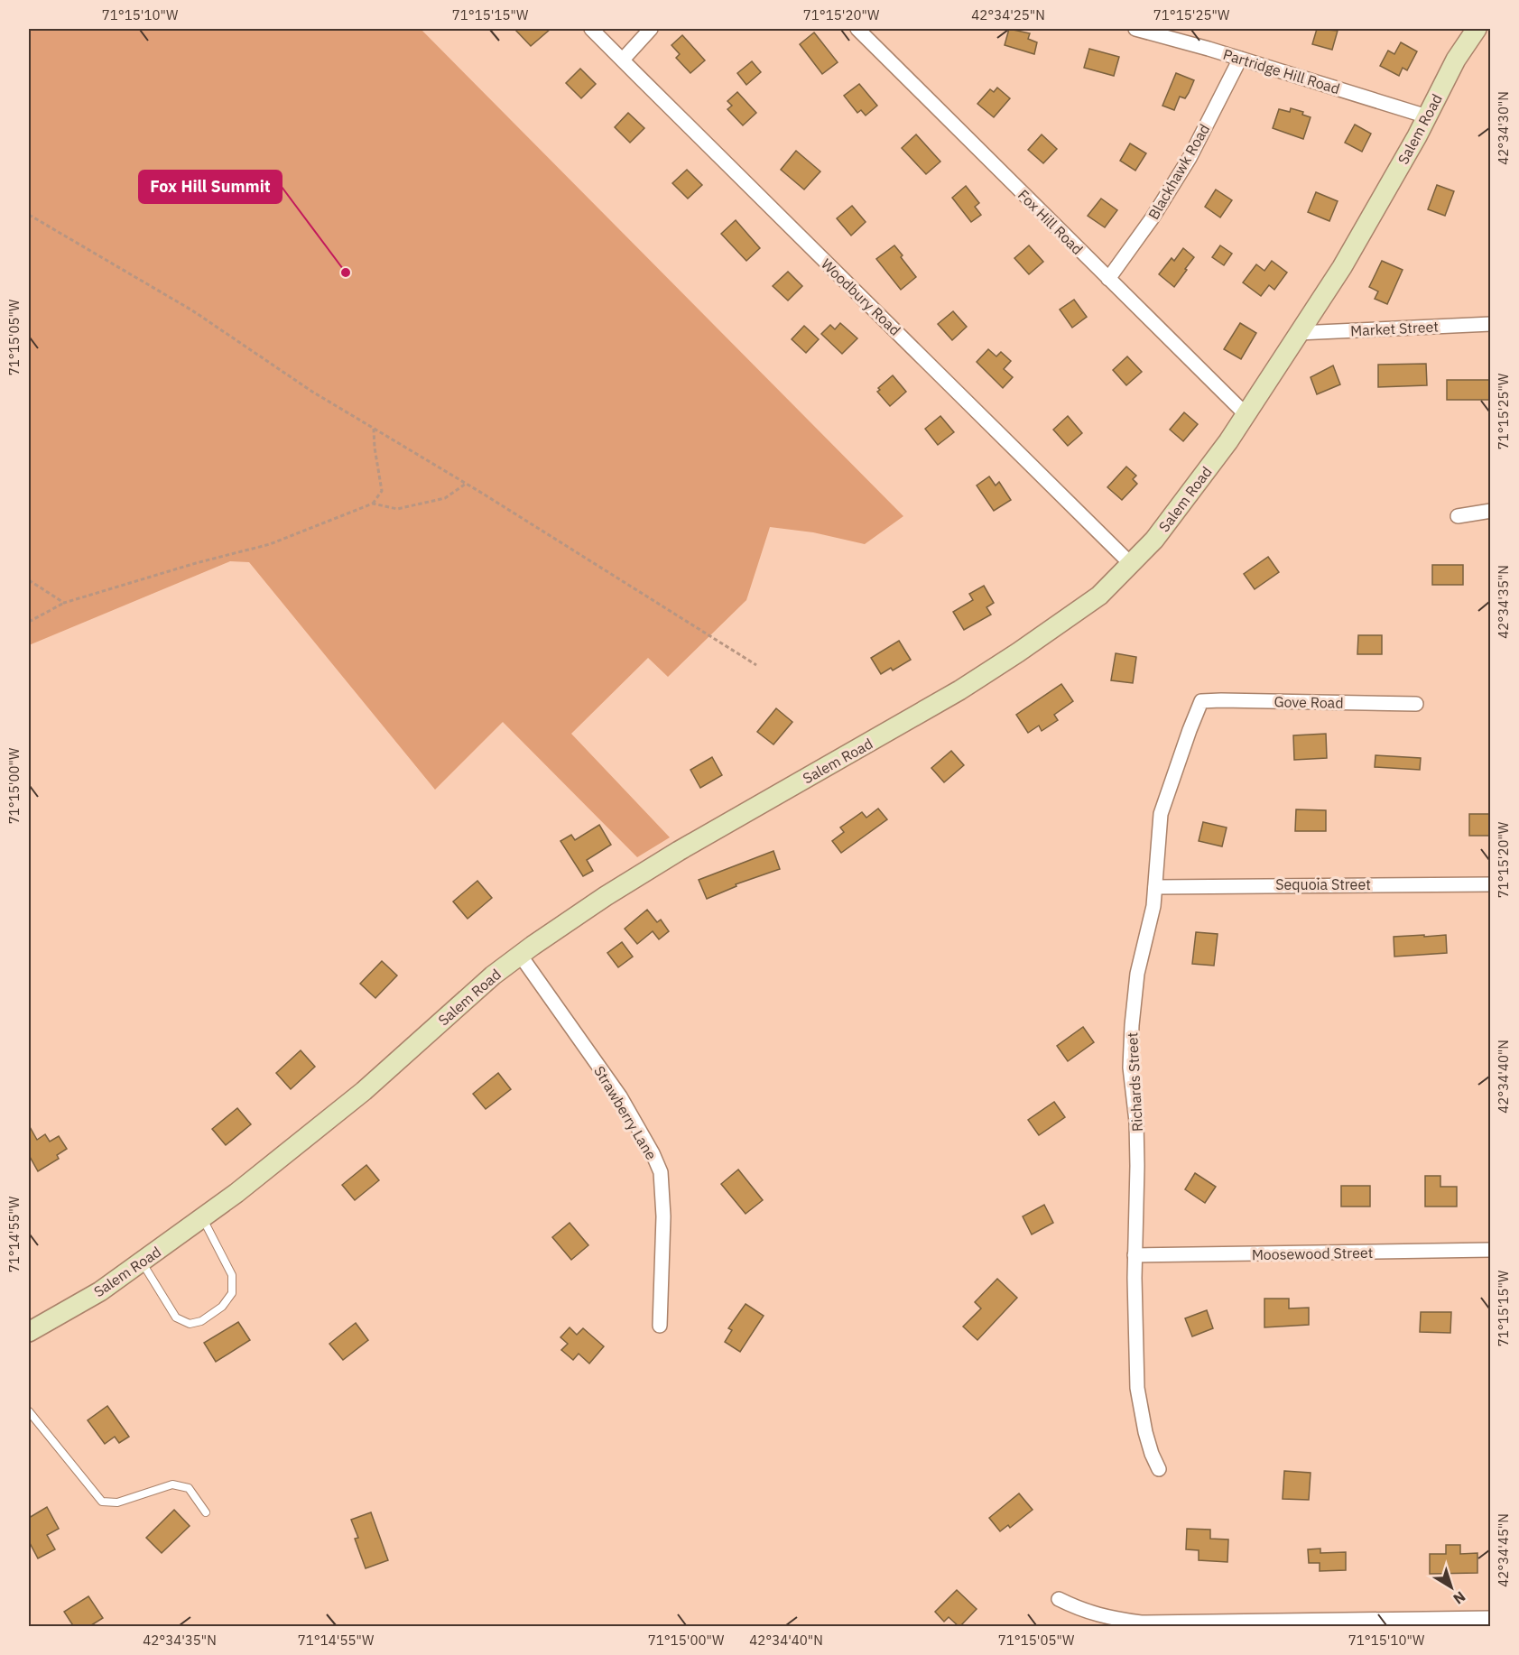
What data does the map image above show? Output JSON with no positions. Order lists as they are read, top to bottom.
{
  "streets": {
    "main road": ["Salem Road"],
    "street": [
      "Partridge Hill Road",
      "Blackhawk Road",
      "Fox Hill Road",
      "Woodbury Road",
      "Market Street",
      "Gove Road",
      "Sequoia Street",
      "Richards Street",
      "Strawberry Lane",
      "Moosewood Street"
    ]
  },
  "crossings": [
    ["Partridge Hill Road", "Salem Road"],
    ["Partridge Hill Road", "Blackhawk Road"],
    ["Salem Road", "Fox Hill Road"],
    ["Salem Road", "Woodbury Road"],
    ["Salem Road", "Market Street"],
    ["Salem Road", "Strawberry Lane"],
    ["Blackhawk Road", "Fox Hill Road"],
    ["Gove Road", "Richards Street"],
    ["Sequoia Street", "Richards Street"],
    ["Richards Street", "Moosewood Street"]
  ],
  "places": ["Fox Hill Summit"],
  "north": "bottom right",
  "coordinates": [
    "71°15'10\"W",
    "71°15'15\"W",
    "71°15'20\"W",
    "42°34'25\"N",
    "71°15'25\"W",
    "42°34'30\"N",
    "71°15'05\"W",
    "42°34'35\"N",
    "71°15'00\"W",
    "42°34'40\"N",
    "71°14'55\"W",
    "42°34'45\"N"
  ]
}
